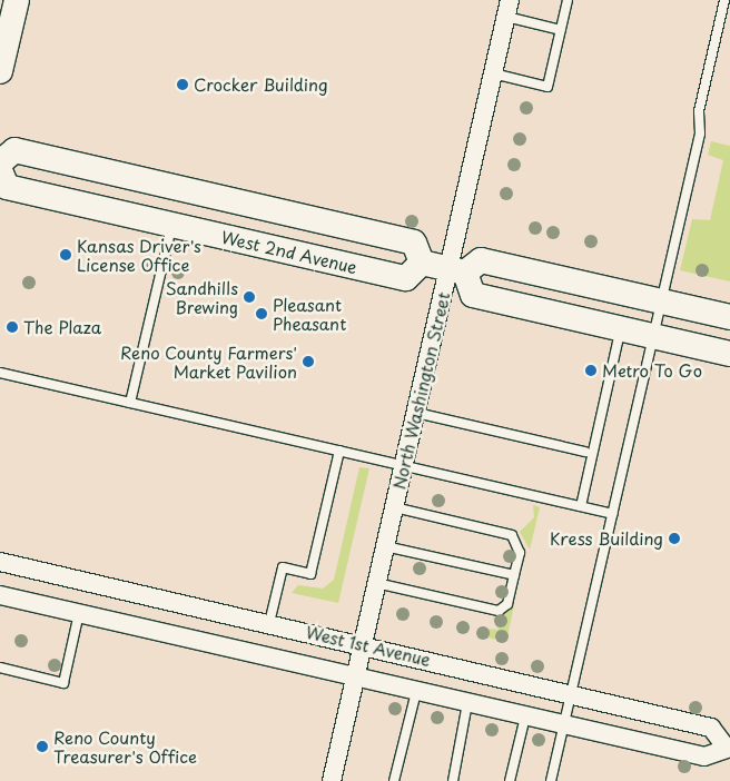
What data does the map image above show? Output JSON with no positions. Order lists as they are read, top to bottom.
{
  "streets": {
    "street": ["West 2nd Avenue", "North Washington Street", "West 1st Avenue"]
  },
  "crossings": [
    ["North Washington Street", "West 1st Avenue"]
  ],
  "places": [
    "Crocker Building",
    "Kansas Driver's License Office",
    "Sandhills Brewing",
    "Pleasant Pheasant",
    "The Plaza",
    "Reno County Farmers' Market Pavilion",
    "Metro To Go",
    "Kress Building",
    "Reno County Treasurer's Office"
  ]
}
